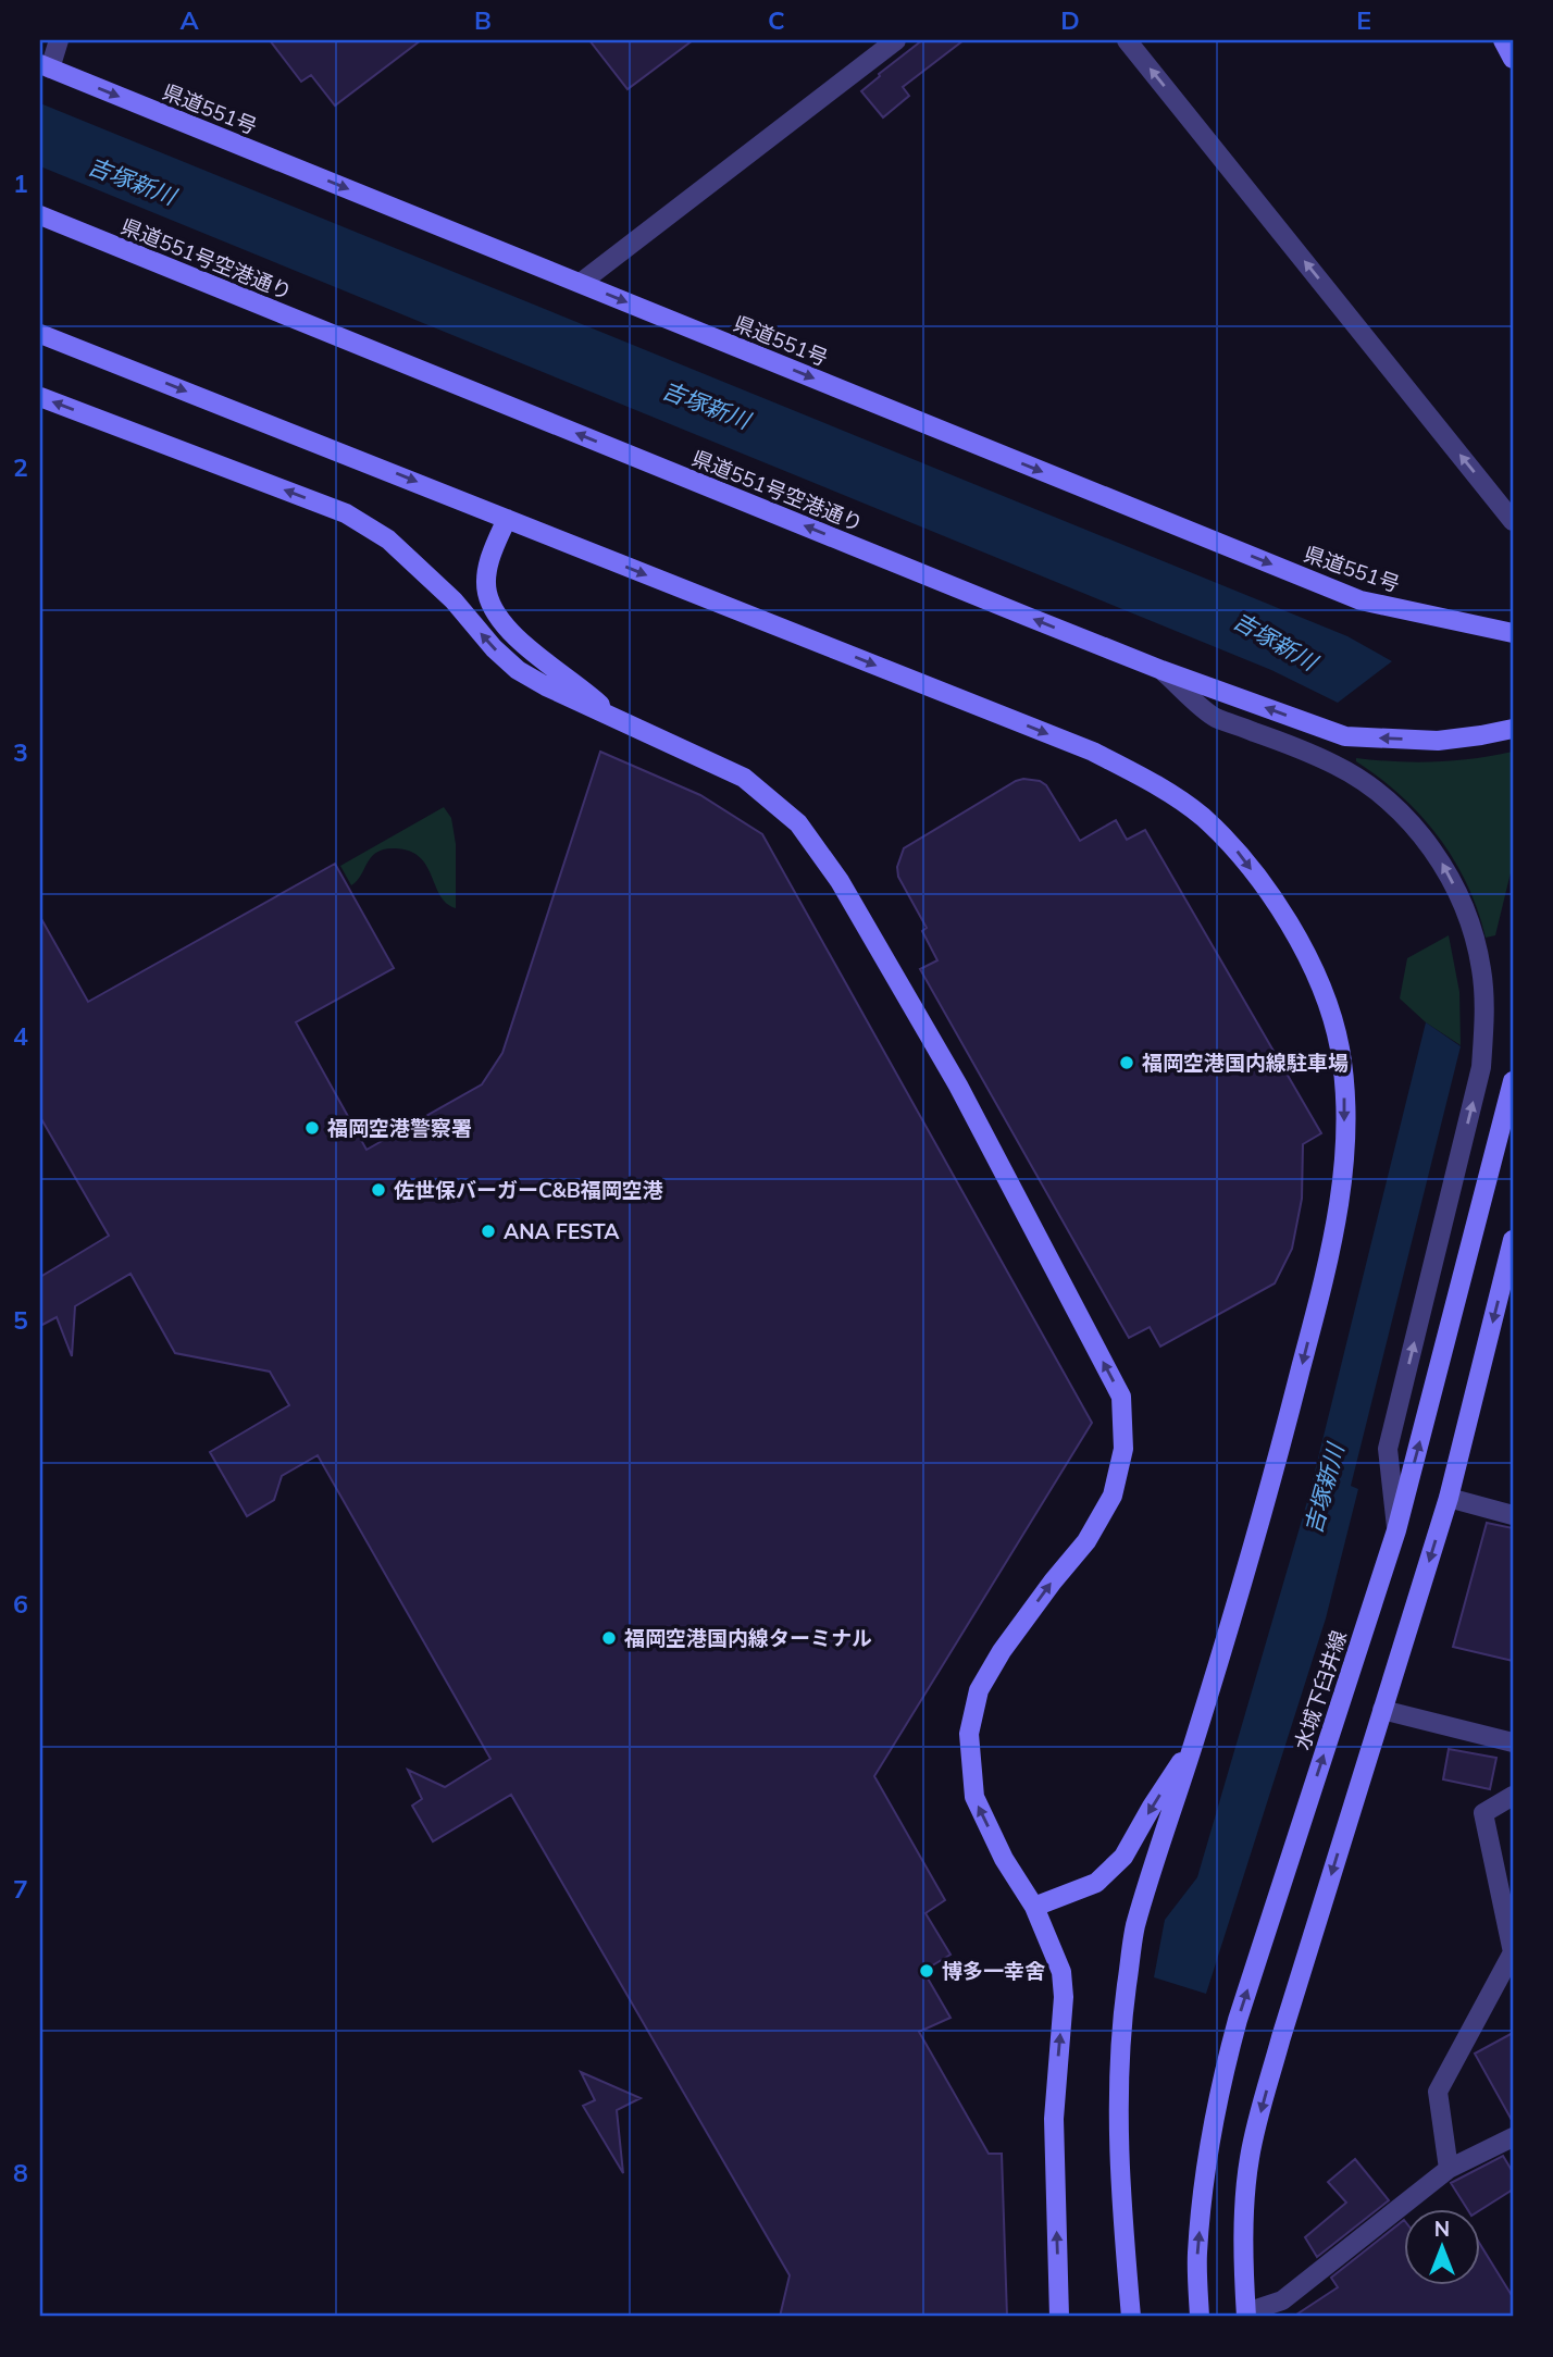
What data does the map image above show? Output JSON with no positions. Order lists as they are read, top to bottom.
{
  "streets": {
    "street": ["県道551号", "県道551号空港通り", "水城下臼井線"]
  },
  "one_way": ["県道551号"],
  "water": ["吉塚新川"],
  "places": [
    "福岡空港国内線駐車場",
    "福岡空港警察署",
    "佐世保バーガーC&B福岡空港",
    "ANA FESTA",
    "福岡空港国内線ターミナル",
    "博多一幸舍"
  ],
  "north": "top",
  "grid": {
    "columns": [
      "A",
      "B",
      "C",
      "D",
      "E"
    ],
    "rows": [
      "1",
      "2",
      "3",
      "4",
      "5",
      "6",
      "7",
      "8"
    ]
  }
}
